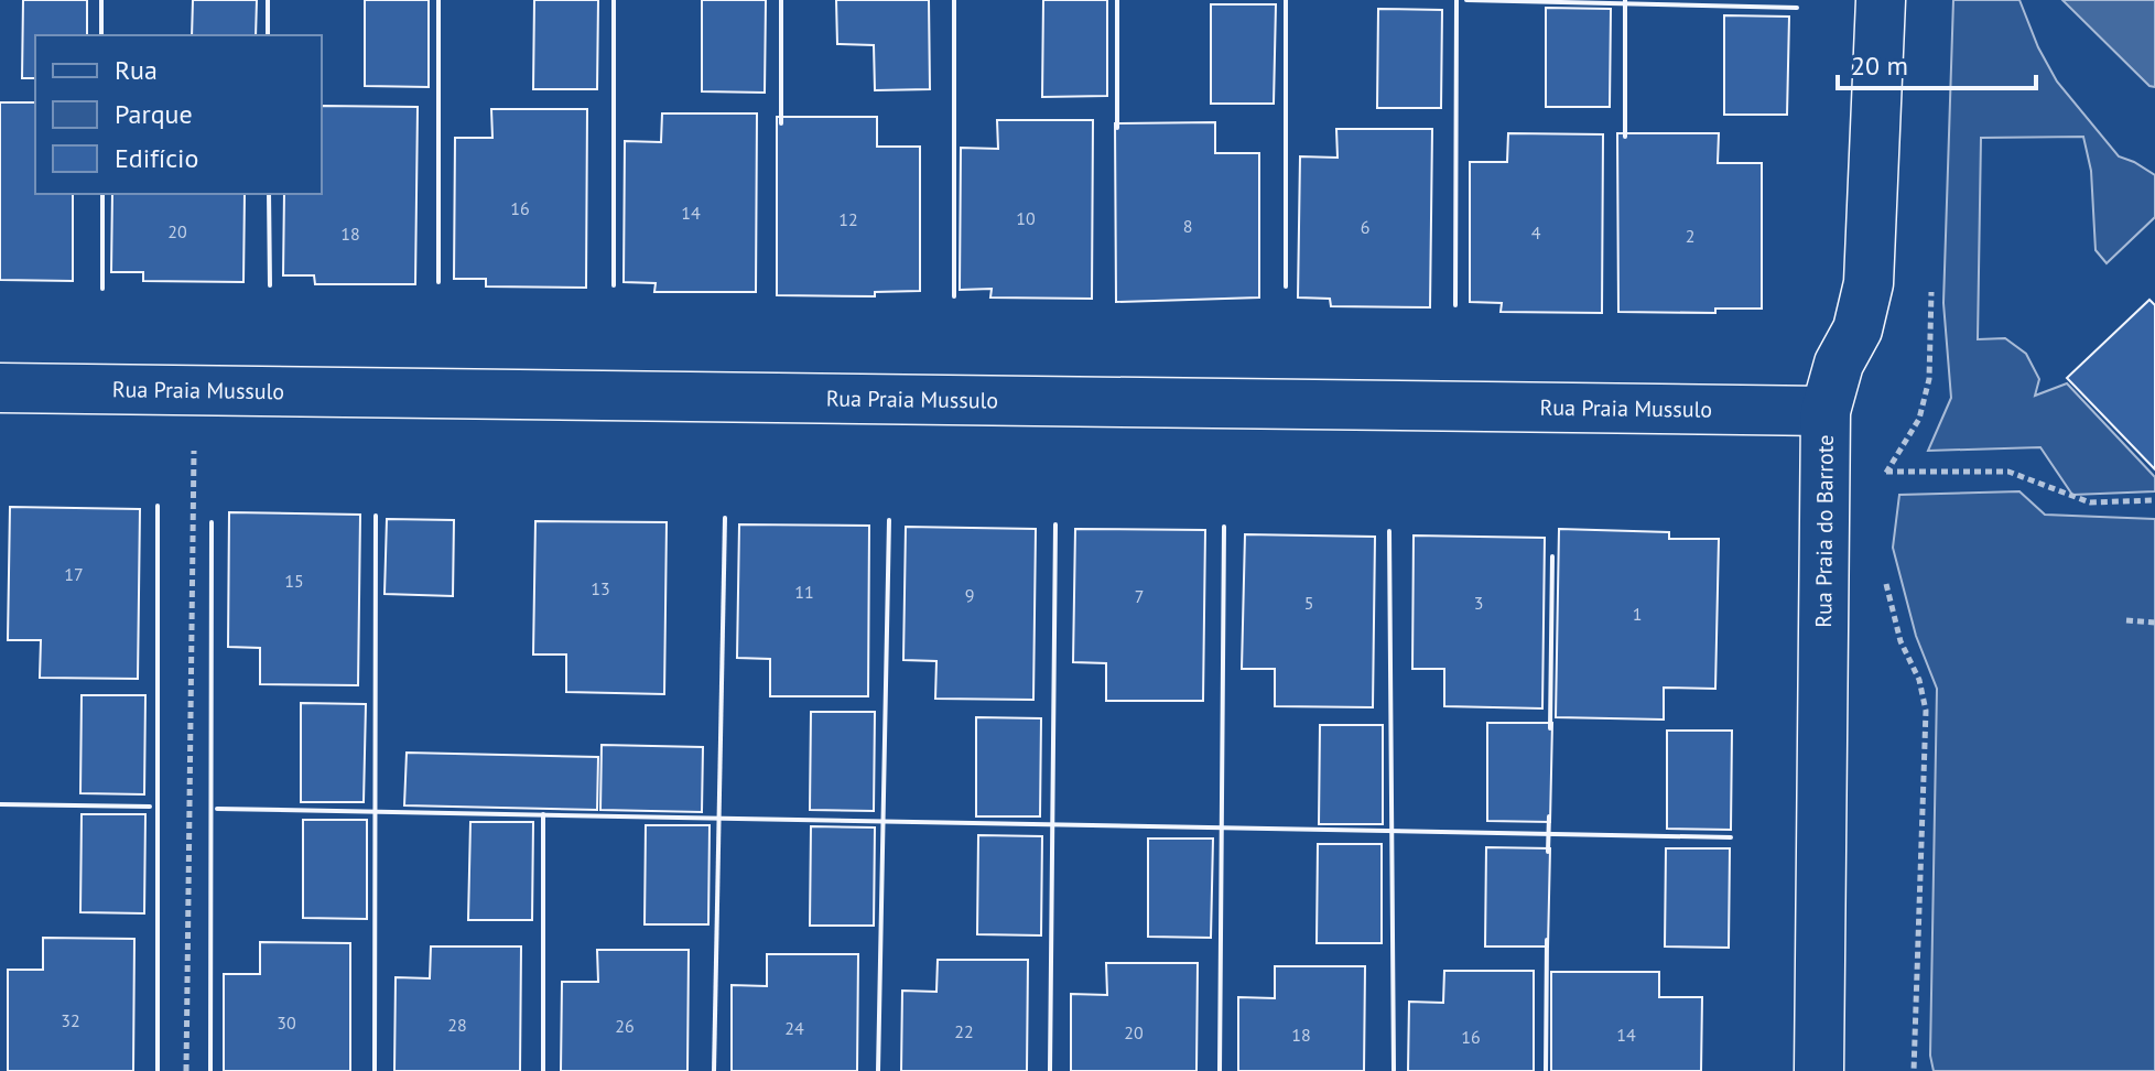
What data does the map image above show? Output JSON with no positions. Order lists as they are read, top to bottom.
{
  "streets": {
    "street": ["Rua Praia Mussulo", "Rua Praia do Barrote"]
  },
  "crossings": [
    ["Rua Praia Mussulo", "Rua Praia do Barrote"]
  ],
  "house_numbers": [
    "16",
    "14",
    "10",
    "12",
    "8",
    "6",
    "20",
    "4",
    "18",
    "2",
    "17",
    "15",
    "13",
    "11",
    "9",
    "7",
    "5",
    "3",
    "1",
    "32",
    "30",
    "28",
    "26",
    "24",
    "22",
    "20",
    "18",
    "14",
    "16"
  ],
  "legend": ["Rua", "Parque", "Edifício"],
  "scale_bar": "20 m"
}
